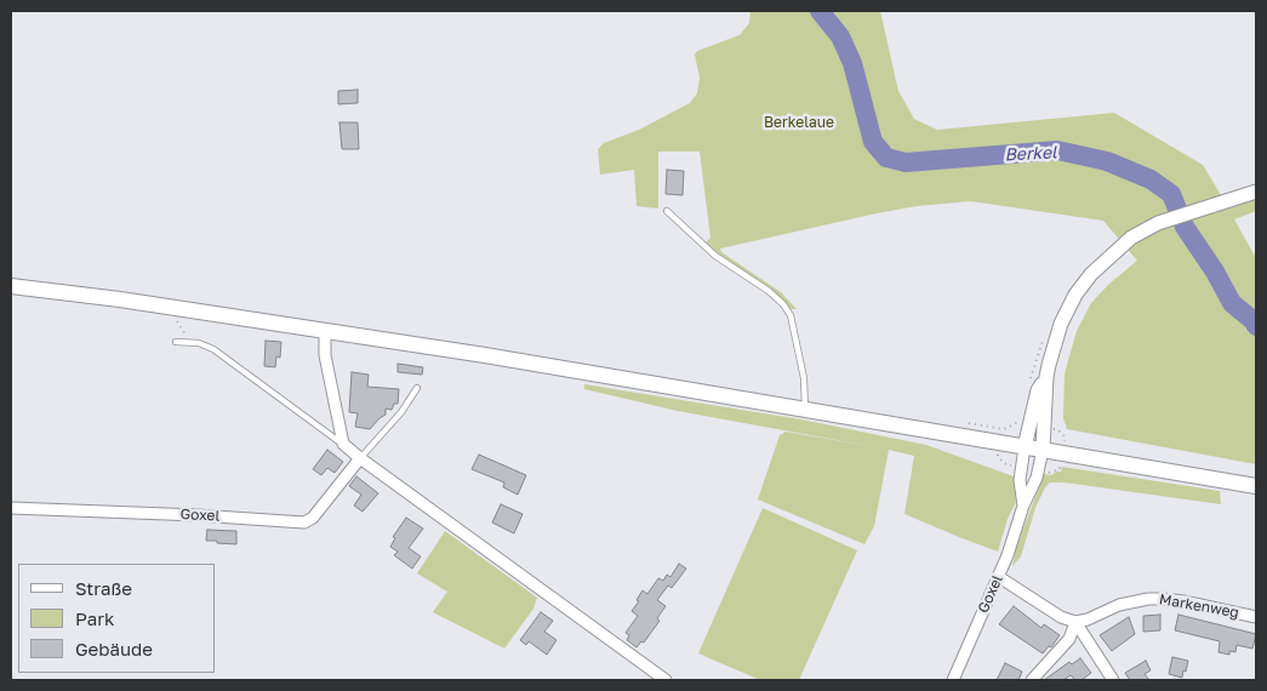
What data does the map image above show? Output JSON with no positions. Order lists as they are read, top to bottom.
{
  "streets": {
    "street": ["Goxel", "Markenweg"]
  },
  "water": ["Berkel"],
  "parks": ["Berkelaue"],
  "legend": ["Straße", "Park", "Gebäude"]
}
